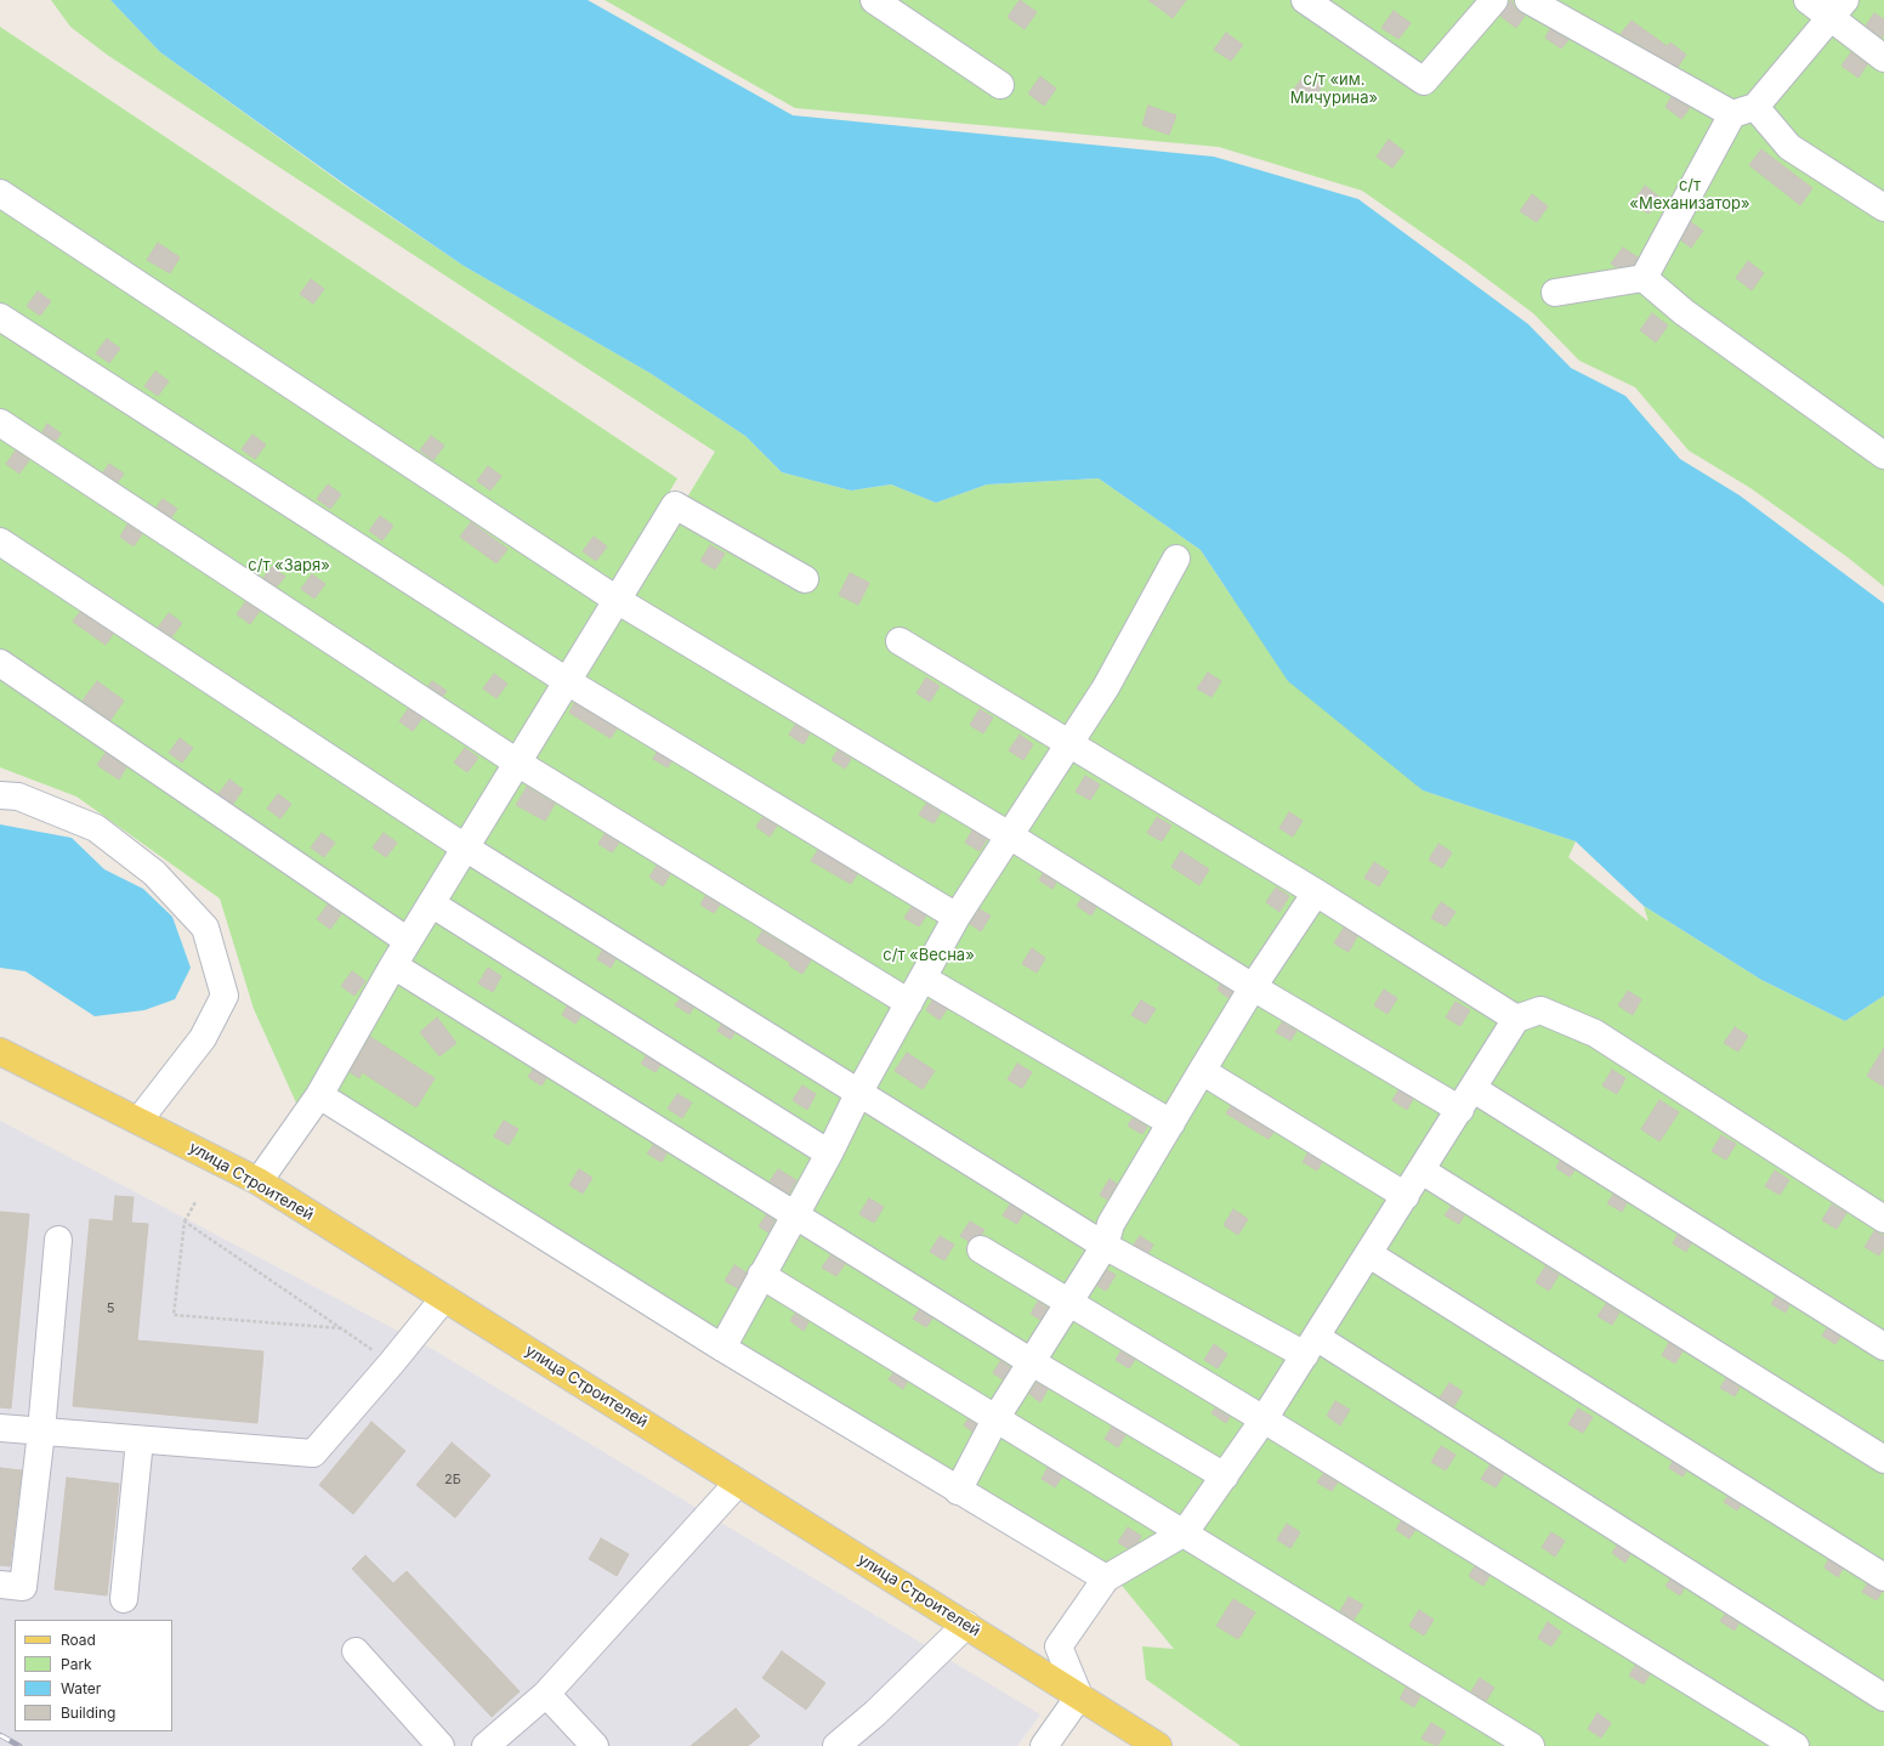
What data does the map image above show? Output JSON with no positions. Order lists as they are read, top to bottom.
{
  "streets": {
    "main road": ["улица Строителей"]
  },
  "parks": [
    "с/т «им. Мичурина»",
    "с/т «Механизатор»",
    "с/т «Заря»",
    "с/т «Весна»"
  ],
  "house_numbers": ["5", "2Б"],
  "legend": [
    "Road",
    "Park",
    "Water",
    "Building"
  ]
}
